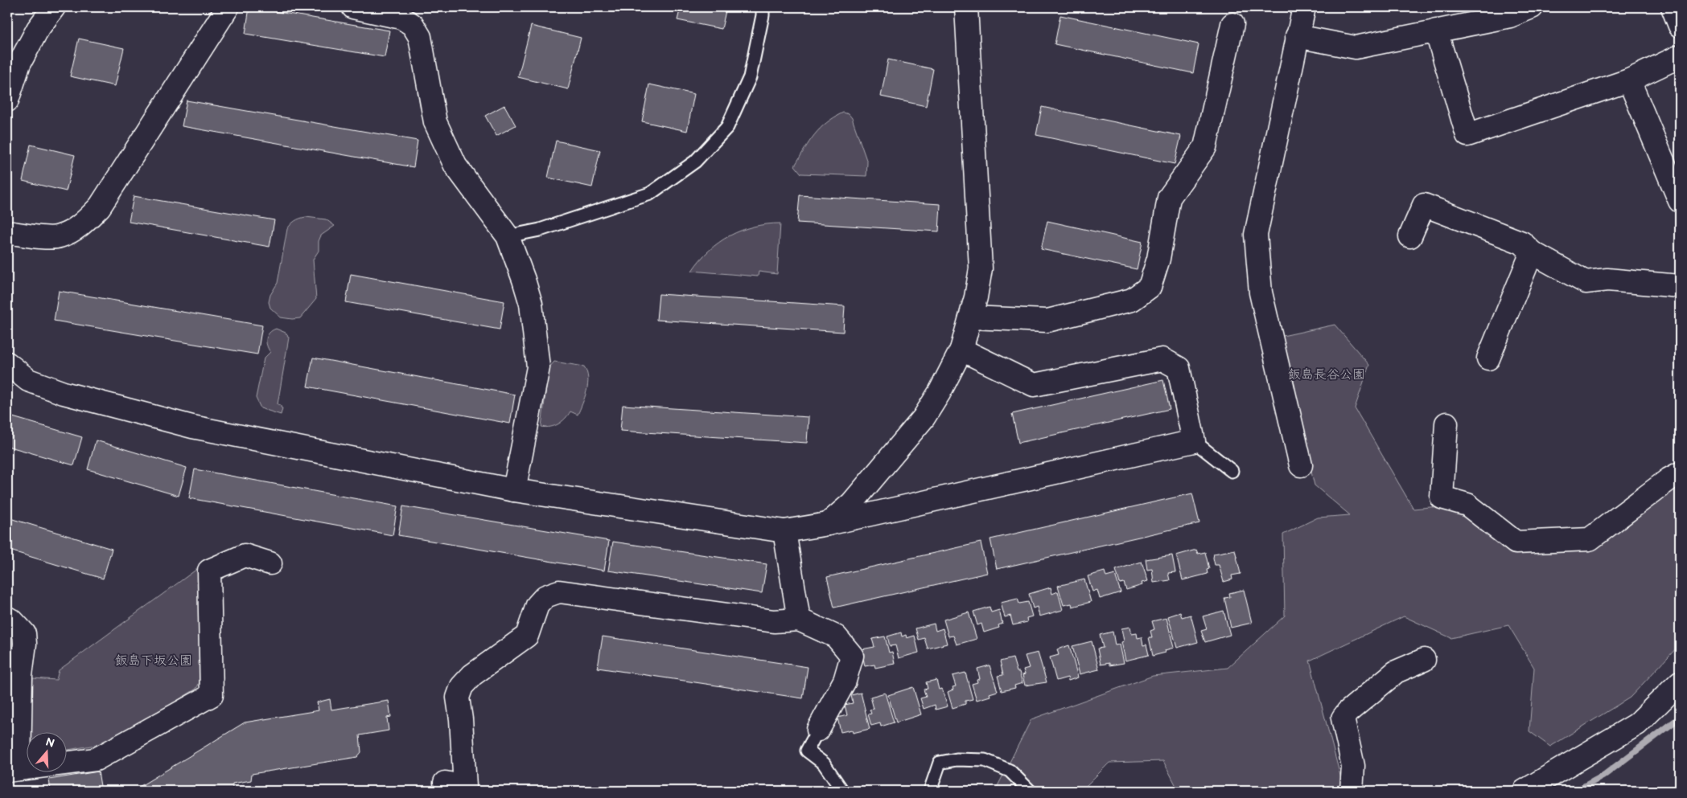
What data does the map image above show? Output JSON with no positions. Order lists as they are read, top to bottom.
{
  "parks": ["飯島長谷公園", "飯島下坂公園"],
  "north": "top"
}
